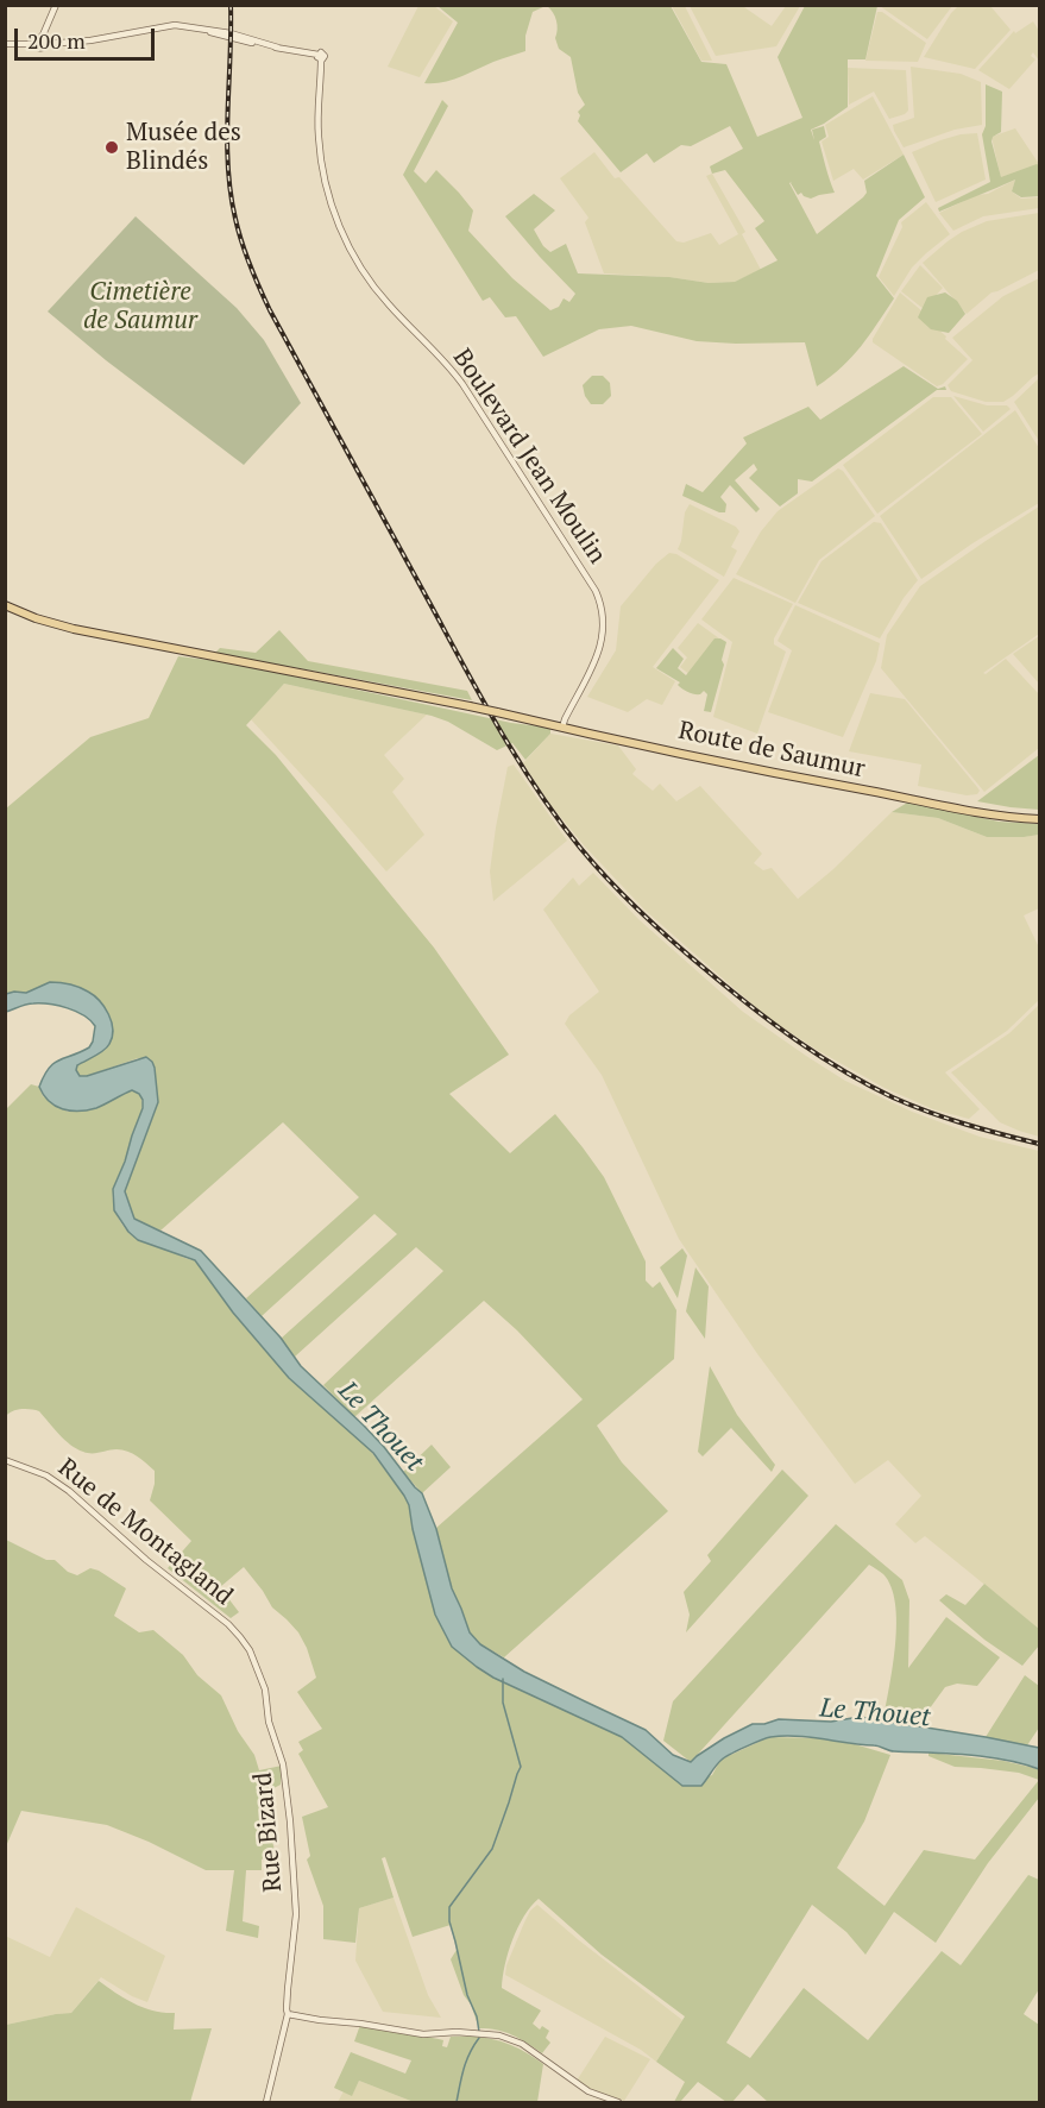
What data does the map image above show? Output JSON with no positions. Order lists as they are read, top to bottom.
{
  "streets": {
    "main road": ["Route de Saumur"],
    "street": ["Boulevard Jean Moulin", "Rue de Montagland", "Rue Bizard"]
  },
  "crossings": [
    ["Boulevard Jean Moulin", "Route de Saumur"],
    ["Rue de Montagland", "Rue Bizard"]
  ],
  "water": ["Le Thouet"],
  "parks": ["Cimetière de Saumur"],
  "places": ["Musée des Blindés"],
  "scale_bar": "200 m"
}
